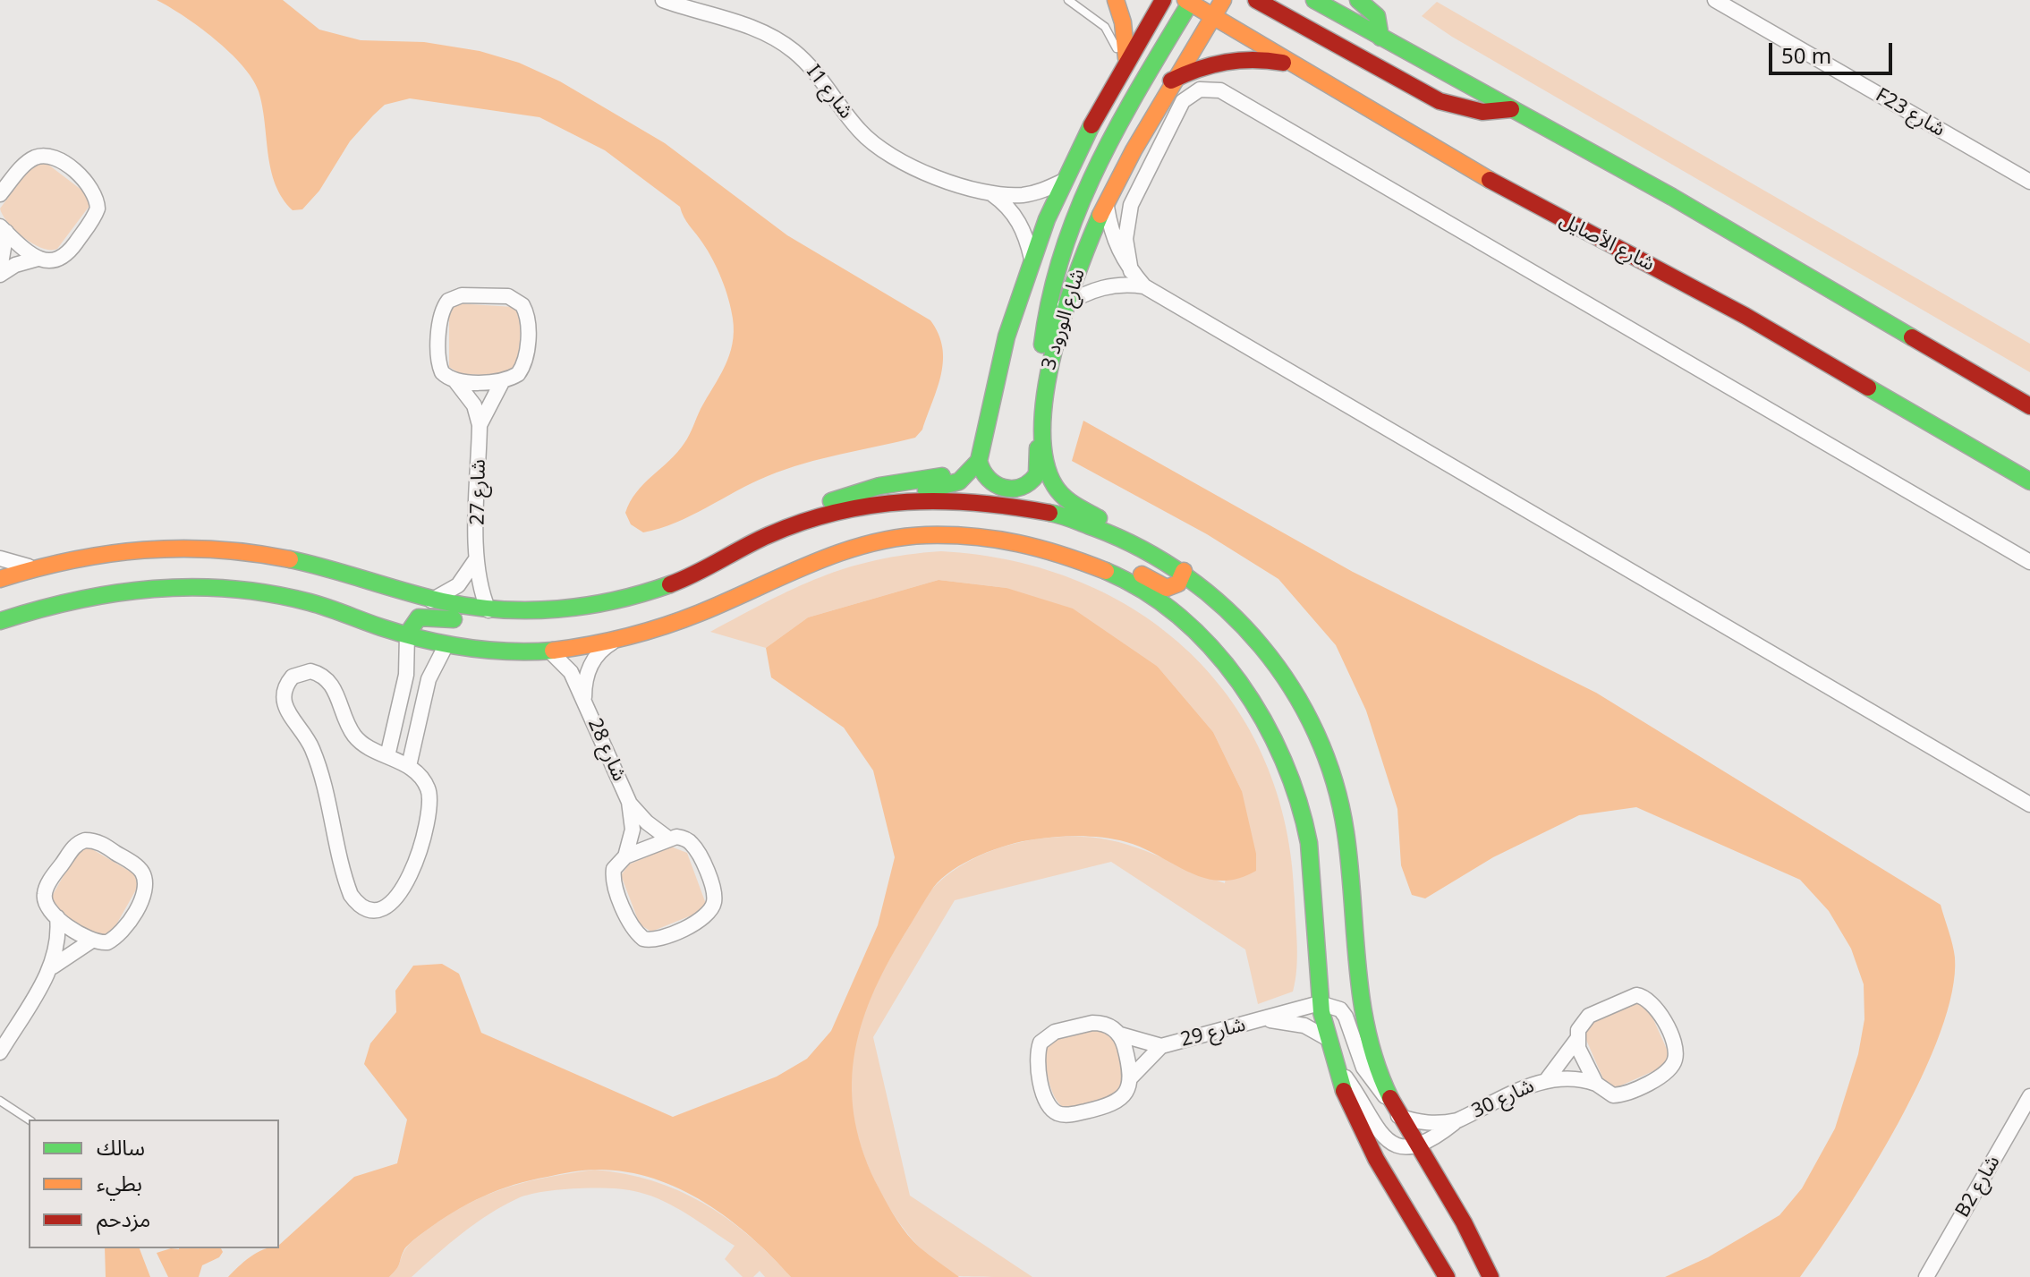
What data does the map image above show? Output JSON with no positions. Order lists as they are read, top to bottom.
{
  "streets": {
    "street": [
      "I1 شارع",
      "F23 شارع",
      "شارع الأصايل",
      "شارع الورود 3",
      "شارع 27",
      "شارع 28",
      "شارع 29",
      "شارع 30",
      "B2 شارع"
    ]
  },
  "crossings": [
    ["شارع الأصايل", "شارع الورود 3"]
  ],
  "legend": ["سالك", "بطيء", "مزدحم"],
  "scale_bar": "50 m"
}
